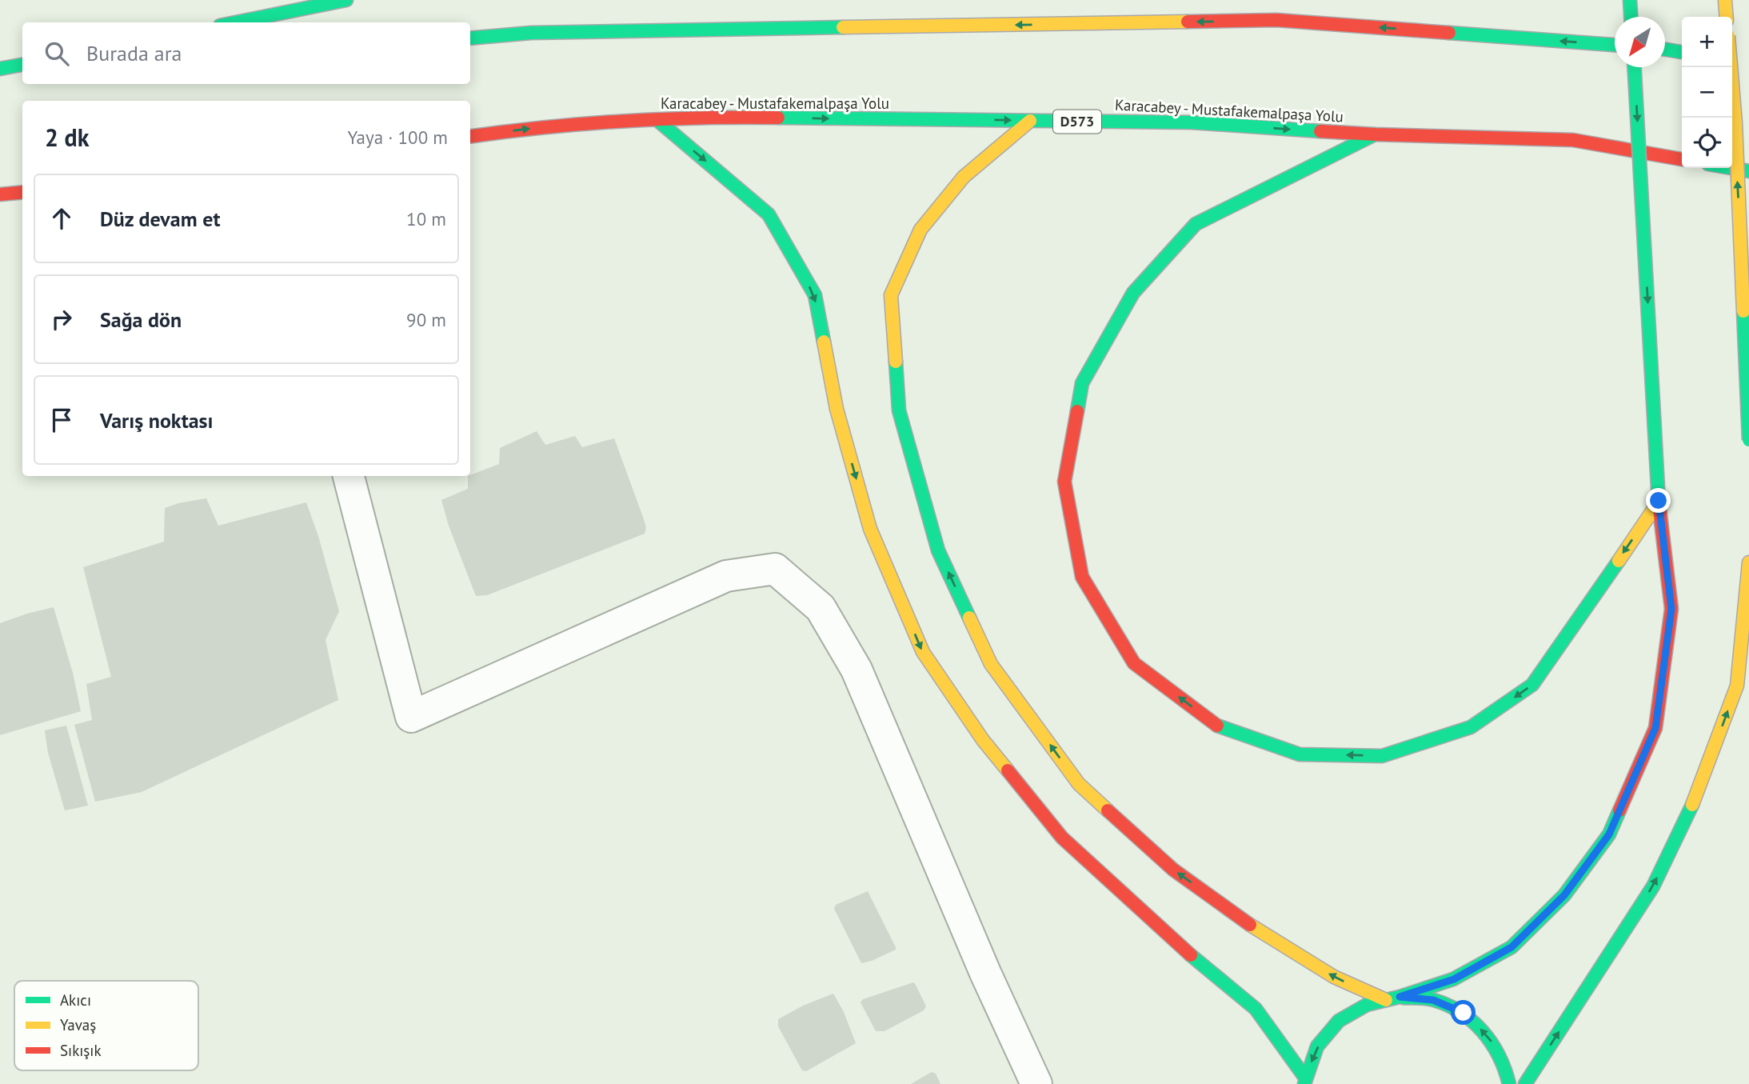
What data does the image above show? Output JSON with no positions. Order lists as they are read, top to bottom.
{
  "streets": {
    "main road": ["Karacabey - Mustafakemalpaşa Yolu", "D573"]
  },
  "legend": ["Akıcı", "Yavaş", "Sıkışık"],
  "north": "bottom left",
  "page": {
    "map_buttons": ["+", "−"],
    "search": "Burada ara",
    "heading": ["2 dk", "Yaya · 100 m"],
    "list": [
      ["Düz devam et", "10 m"],
      ["Sağa dön", "90 m"],
      "Varış noktası"
    ]
  }
}
